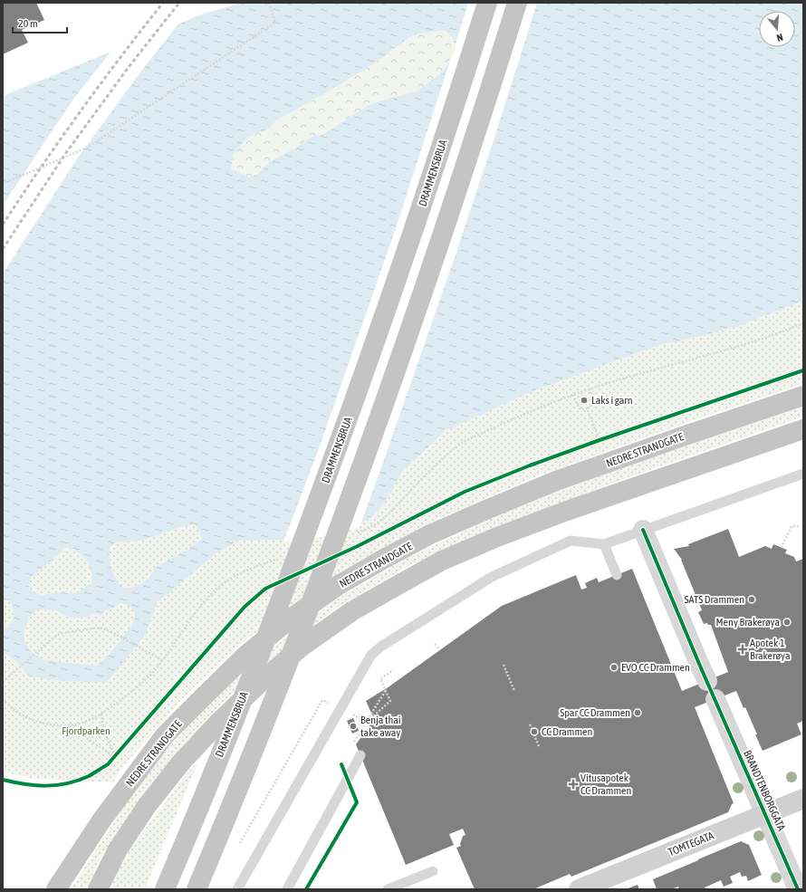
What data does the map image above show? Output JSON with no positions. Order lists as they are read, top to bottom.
{
  "streets": {
    "highway": ["DRAMMENSBRUA", "NEDRE STRANDGATE"],
    "street": ["BRANDTENBORGGATA", "TOMTEGATA"]
  },
  "crossings": [
    ["BRANDTENBORGGATA", "TOMTEGATA"]
  ],
  "parks": ["Fjordparken"],
  "places": {
    "other": [
      "Laks i garn",
      "SATS Drammen",
      "Meny Brakerøya",
      "EVO CC Drammen",
      "Spar CC Drammen",
      "Benja thai take away",
      "CC Drammen"
    ],
    "health": ["Apotek 1 Brakerøya", "Vitusapotek CC Drammen"]
  },
  "scale_bar": "20 m",
  "north": "bottom"
}
